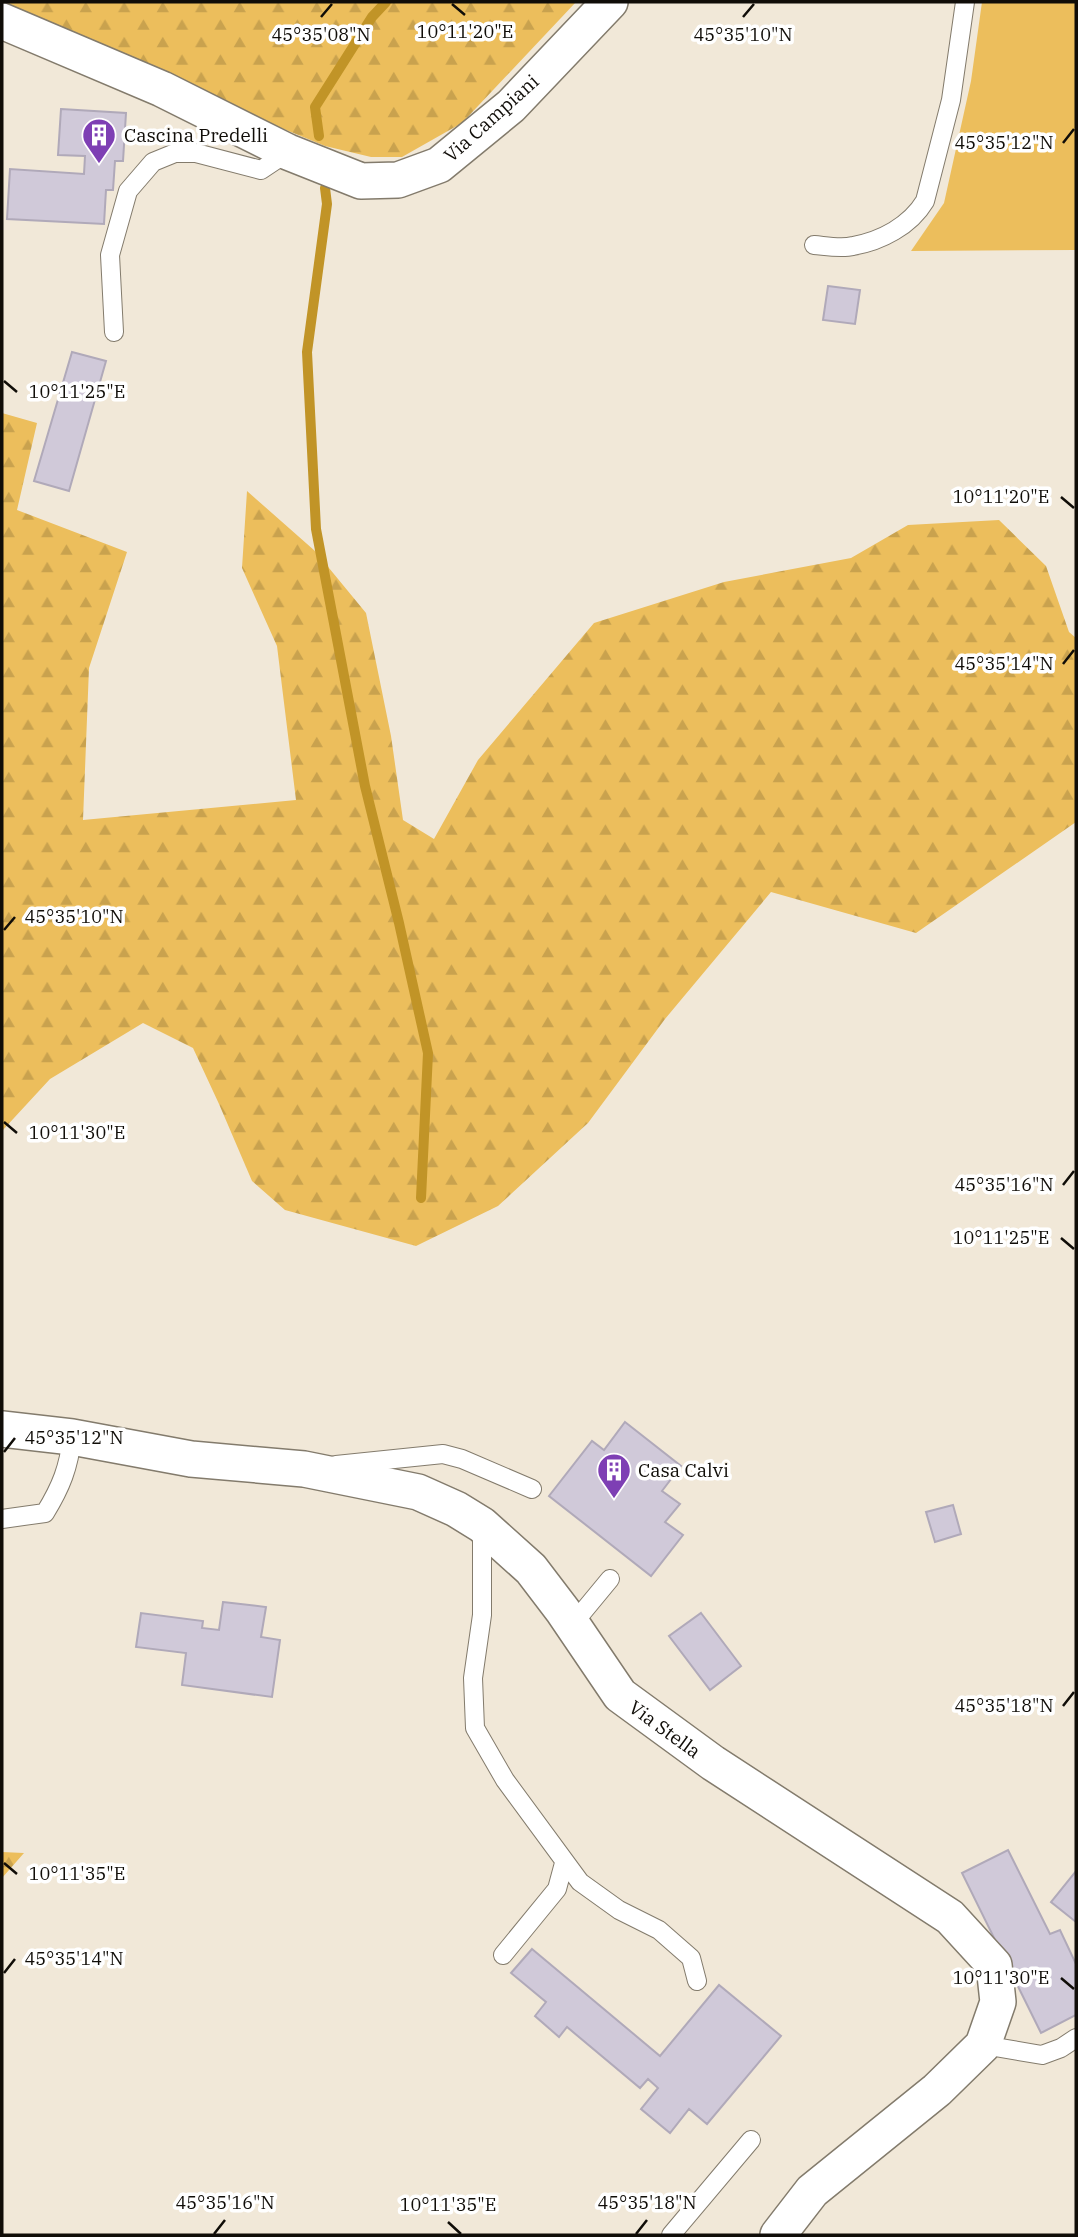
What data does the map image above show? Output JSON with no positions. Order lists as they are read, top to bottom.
{
  "streets": {
    "street": ["Via Campiani", "Via Stella"]
  },
  "places": {
    "building": ["Cascina Predelli", "Casa Calvi"]
  },
  "coordinates": [
    "10°11'20\"E",
    "45°35'08\"N",
    "45°35'10\"N",
    "45°35'12\"N",
    "10°11'25\"E",
    "45°35'14\"N",
    "10°11'30\"E",
    "45°35'16\"N",
    "45°35'18\"N",
    "10°11'35\"E"
  ]
}
